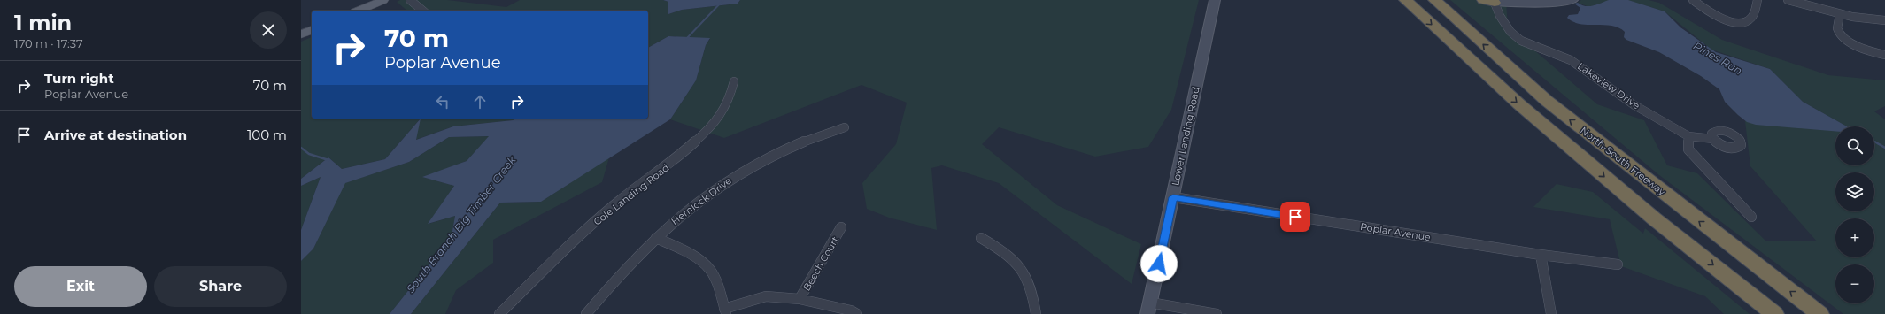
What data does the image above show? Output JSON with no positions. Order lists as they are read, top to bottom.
{
  "streets": {
    "highway": ["North-South Freeway"],
    "main road": ["Lakeview Drive", "Lower Landing Road"],
    "street": [
      "Cole Landing Road",
      "Hemlock Drive",
      "Poplar Avenue",
      "Beech Court"
    ]
  },
  "crossings": [
    ["Lower Landing Road", "Poplar Avenue"]
  ],
  "water": ["Pines Run", "South Branch Big Timber Creek"],
  "page": {
    "heading": ["1 min", "170 m · 17:37"],
    "turn": ["70 m", "Poplar Avenue"],
    "list": [
      {
        "name": "Turn right",
        "note": "Poplar Avenue",
        "value": "70 m"
      },
      {
        "name": "Arrive at destination",
        "value": "100 m"
      }
    ],
    "map_buttons": ["+", "−"],
    "buttons": ["Exit", "Share"]
  }
}
